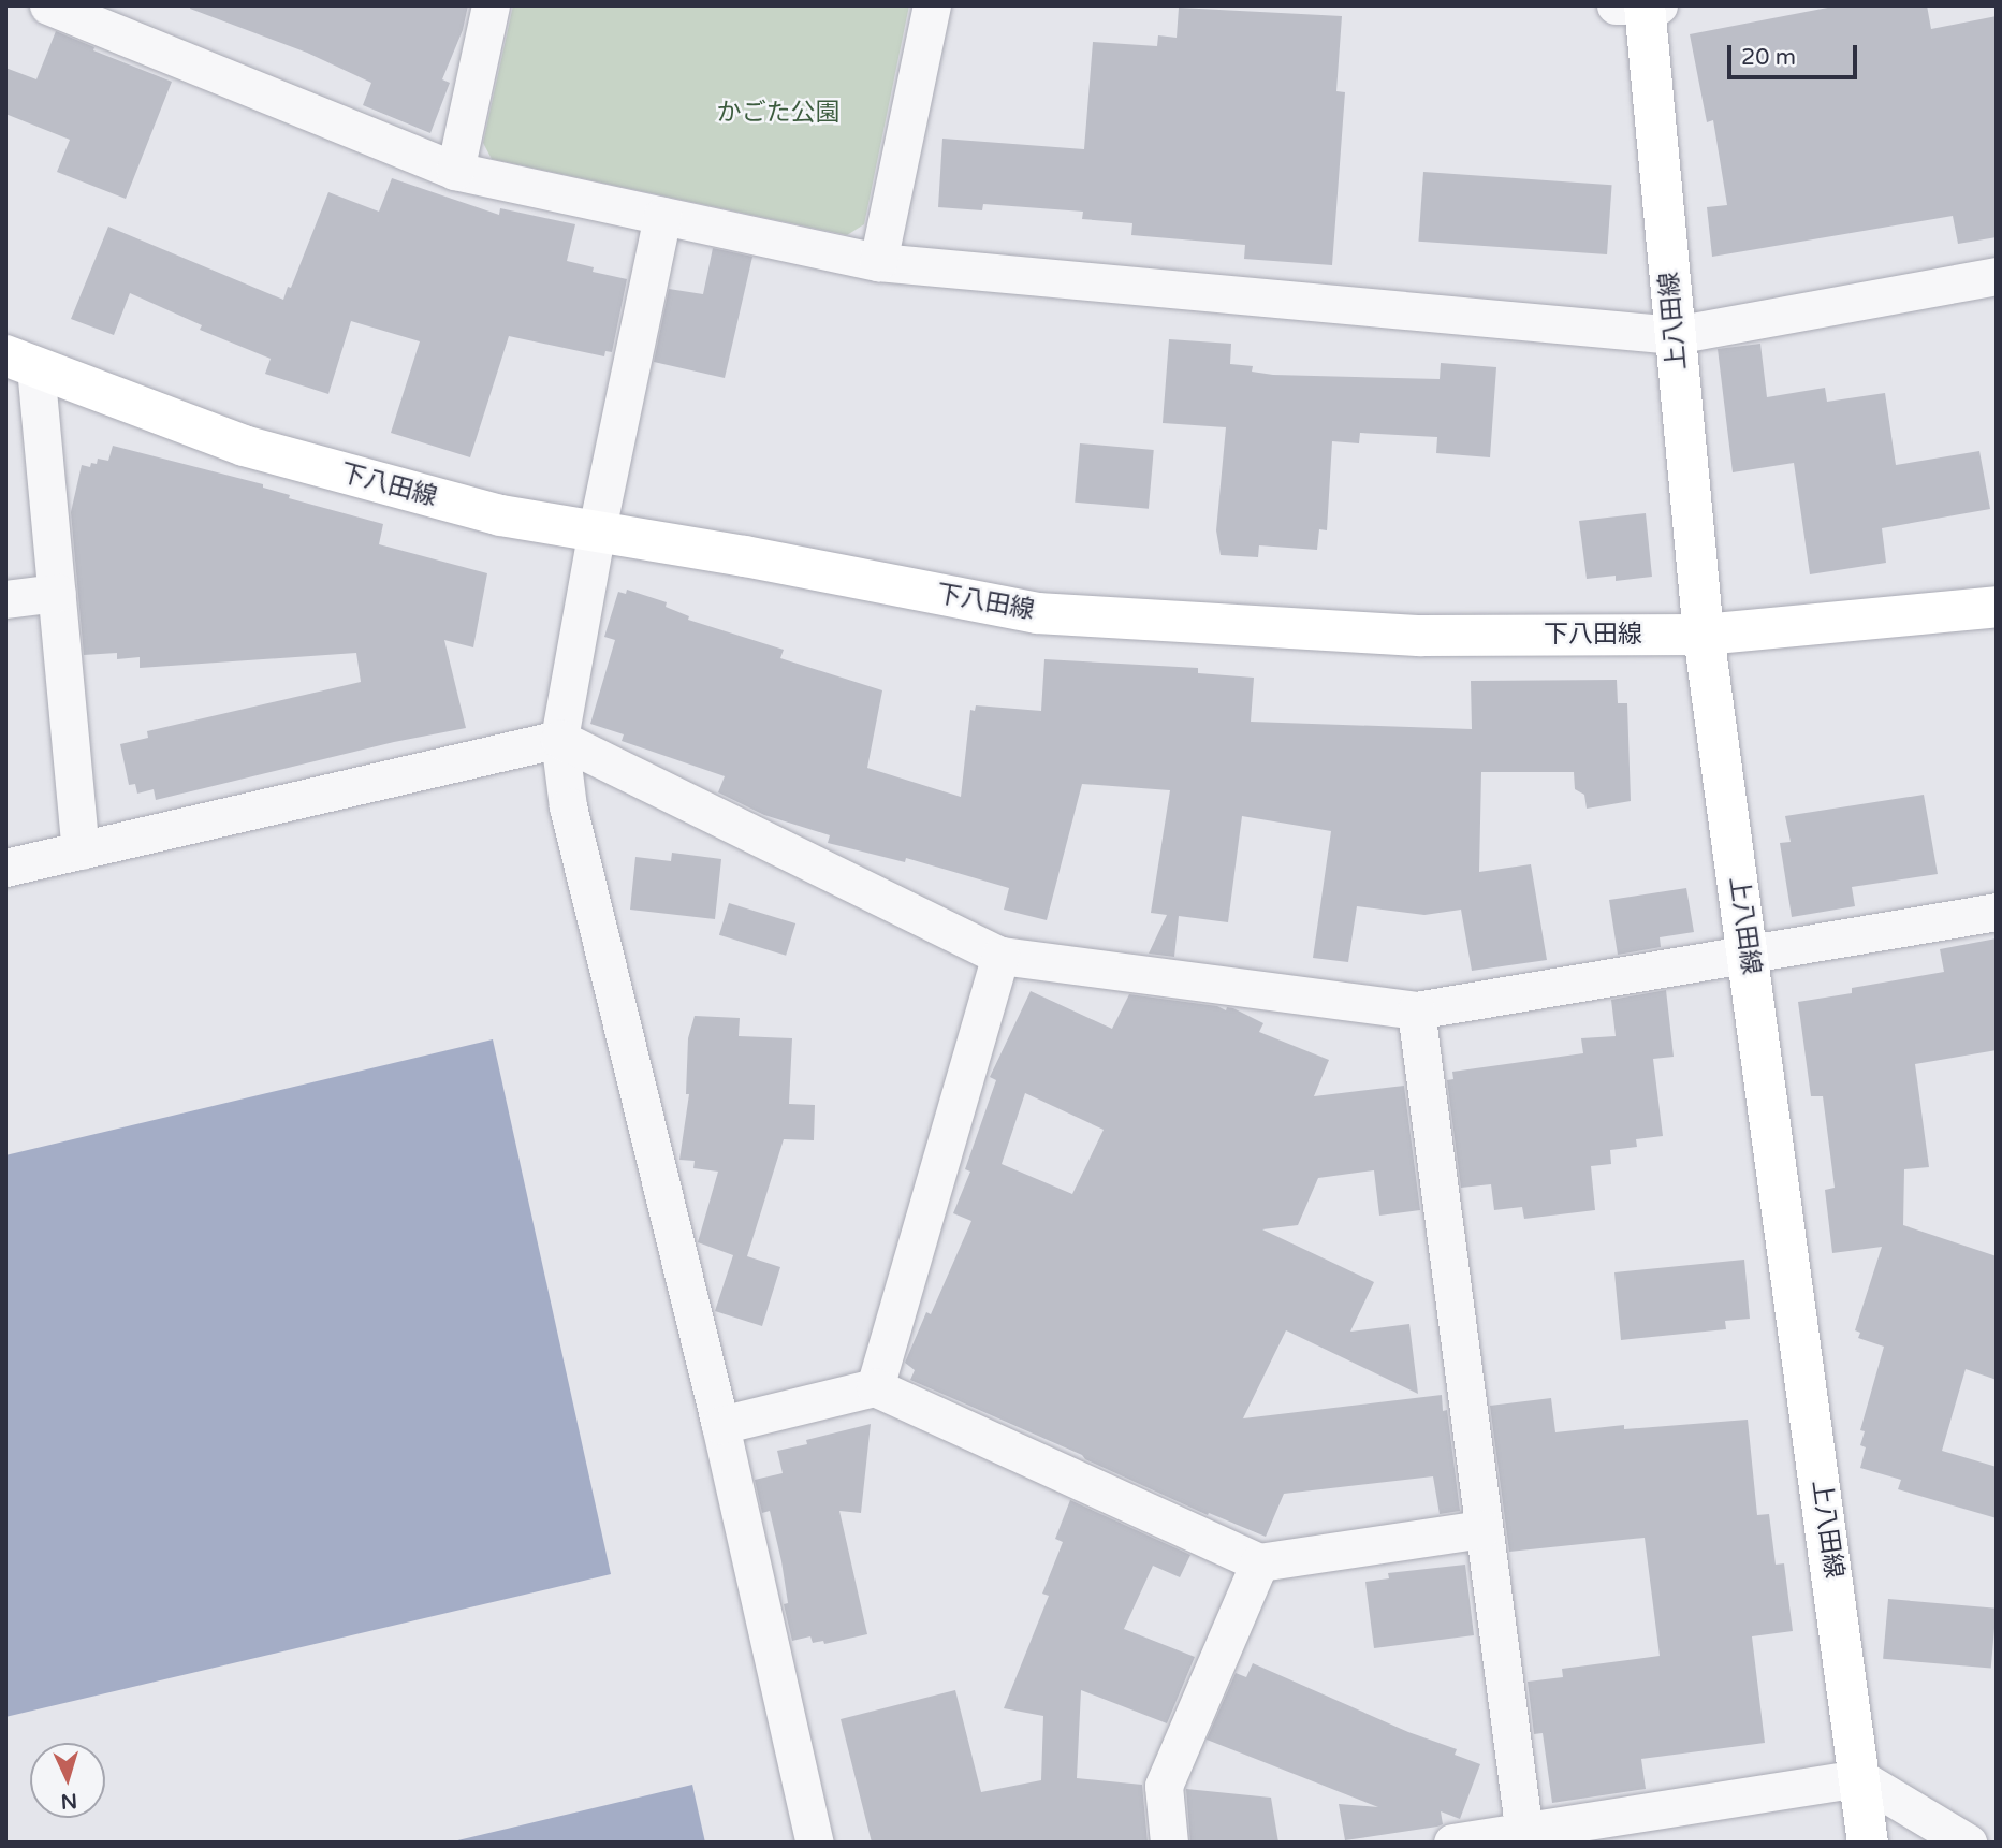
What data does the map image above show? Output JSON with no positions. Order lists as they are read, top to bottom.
{
  "streets": {
    "street": ["上八田線", "下八田線"]
  },
  "crossings": [
    ["上八田線", "下八田線"]
  ],
  "parks": ["かごた公園"],
  "scale_bar": "20 m",
  "north": "bottom"
}
